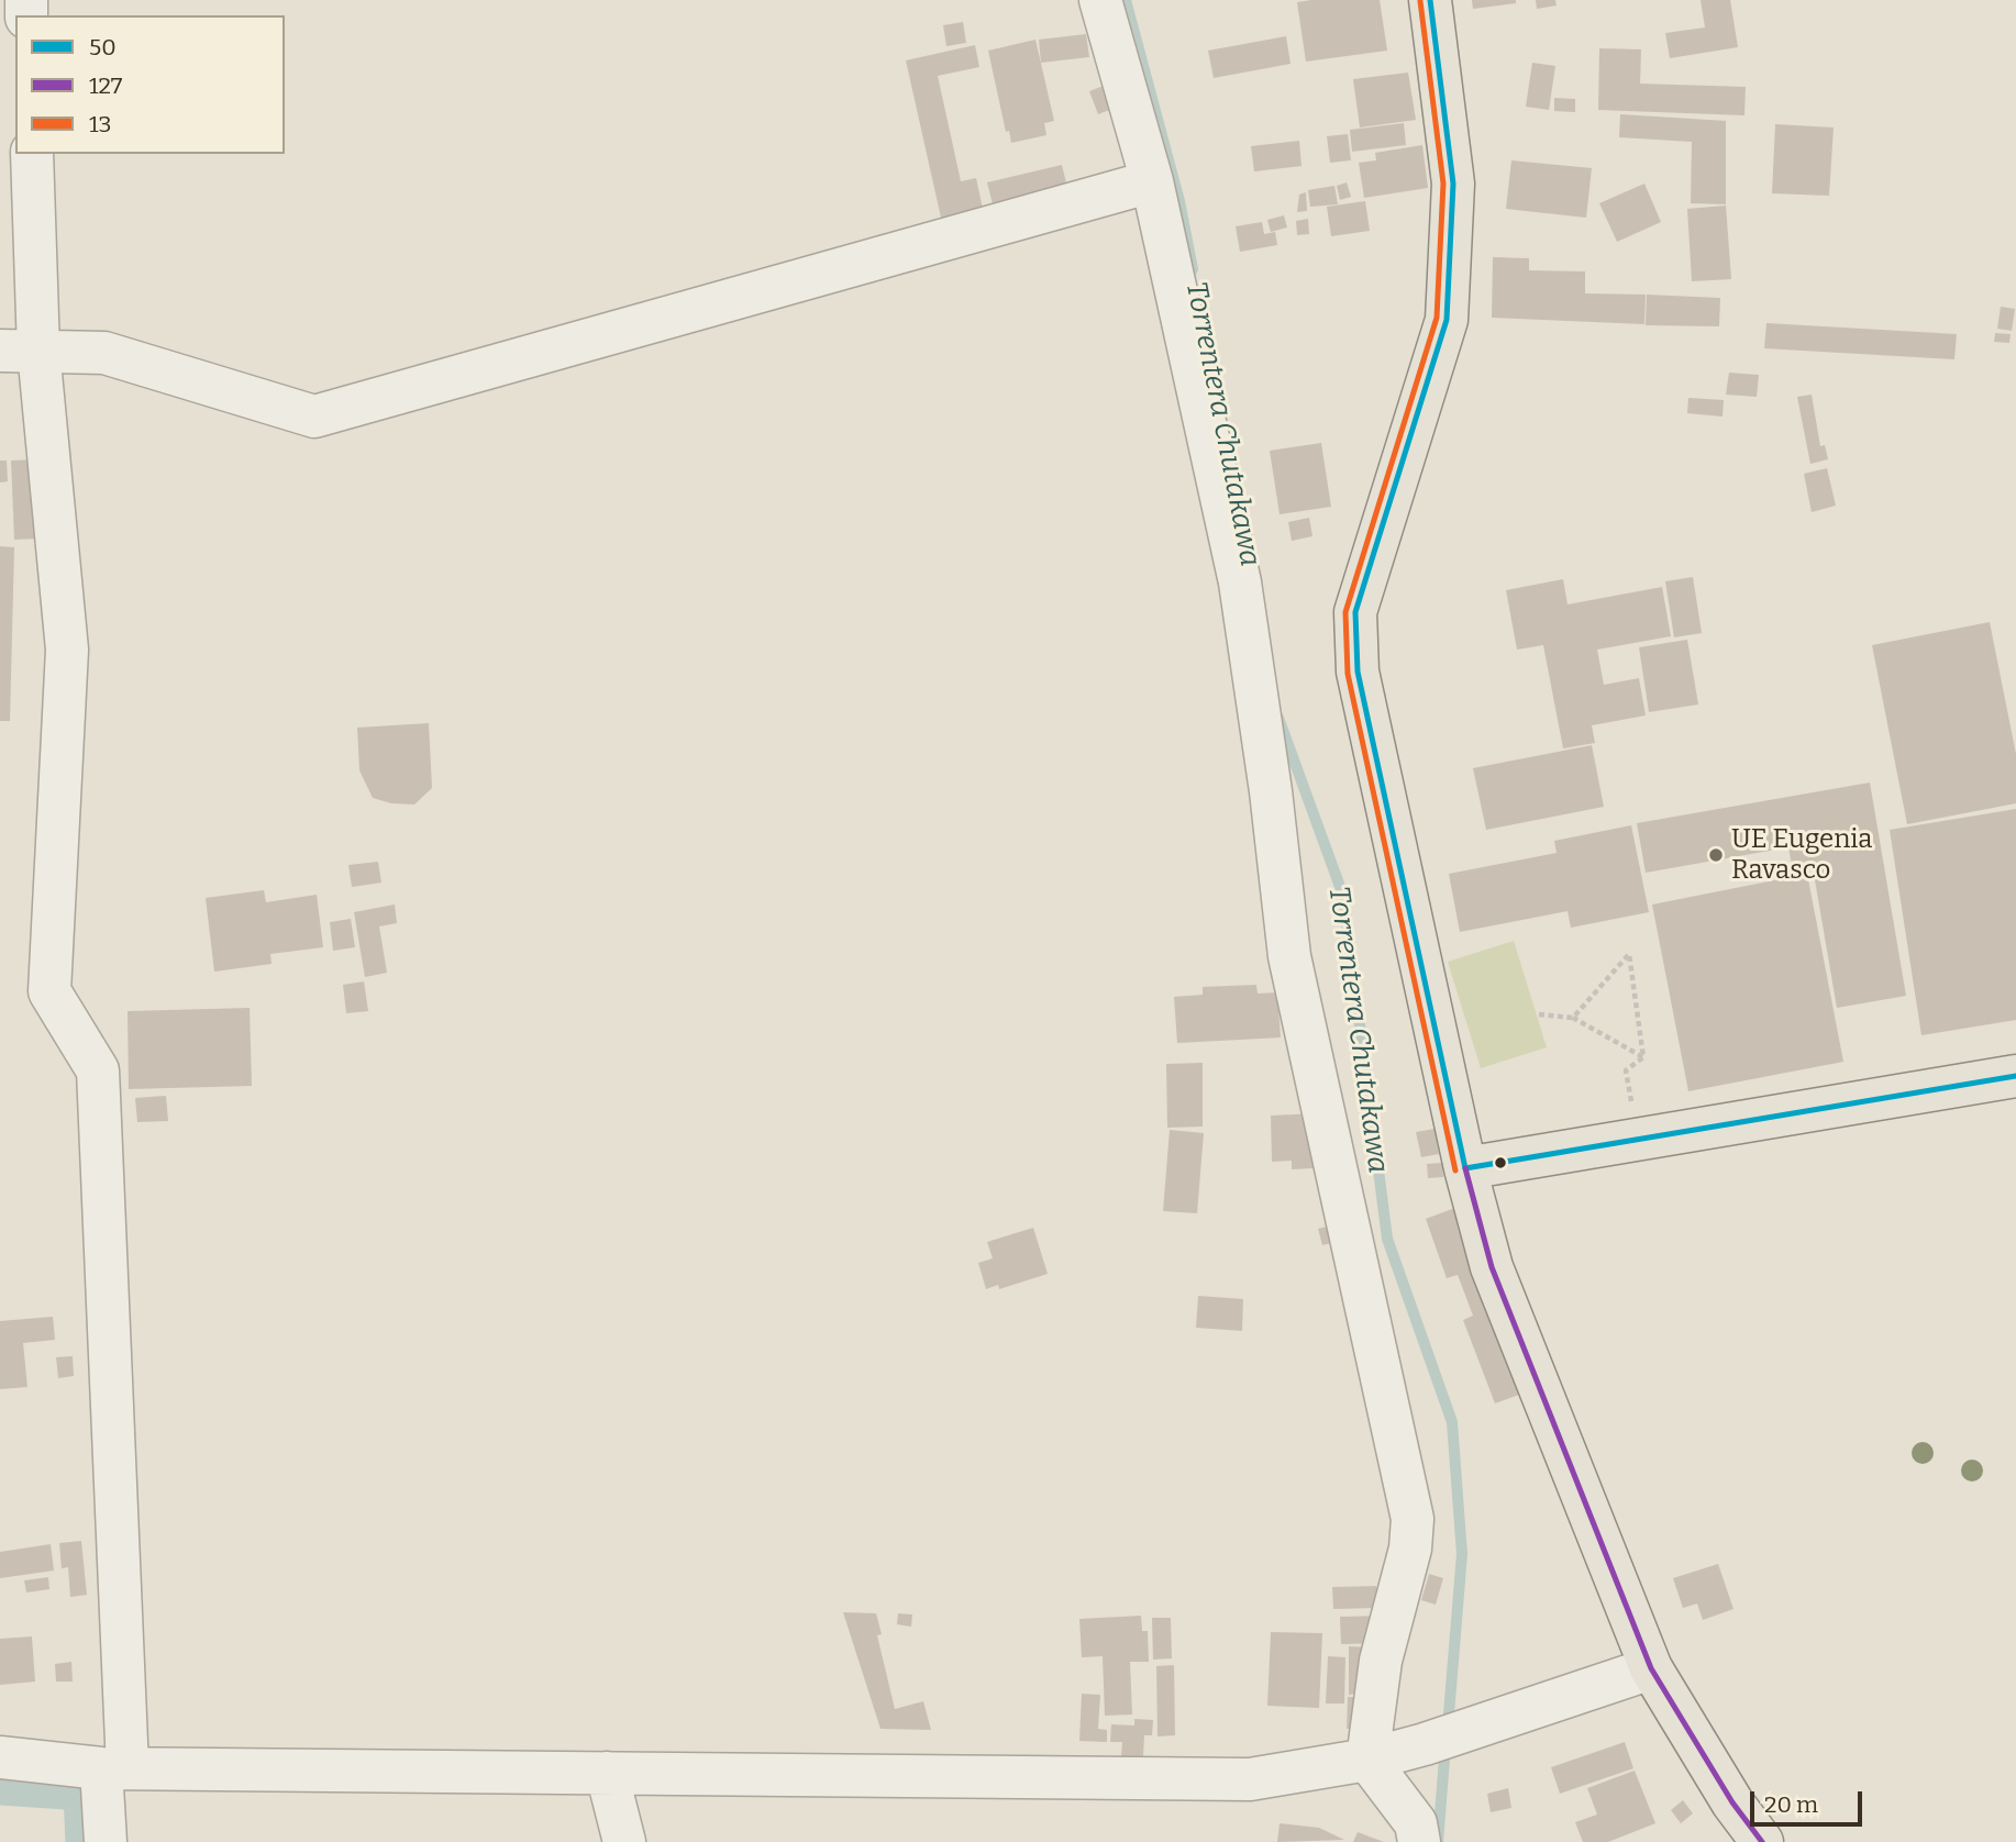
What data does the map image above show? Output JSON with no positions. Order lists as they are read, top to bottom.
{
  "water": ["Torrentera Chutakawa"],
  "places": ["UE Eugenia Ravasco"],
  "lines": ["transit line 50", "transit line 13", "transit line 127"],
  "legend": ["50", "127", "13"],
  "scale_bar": "20 m"
}
